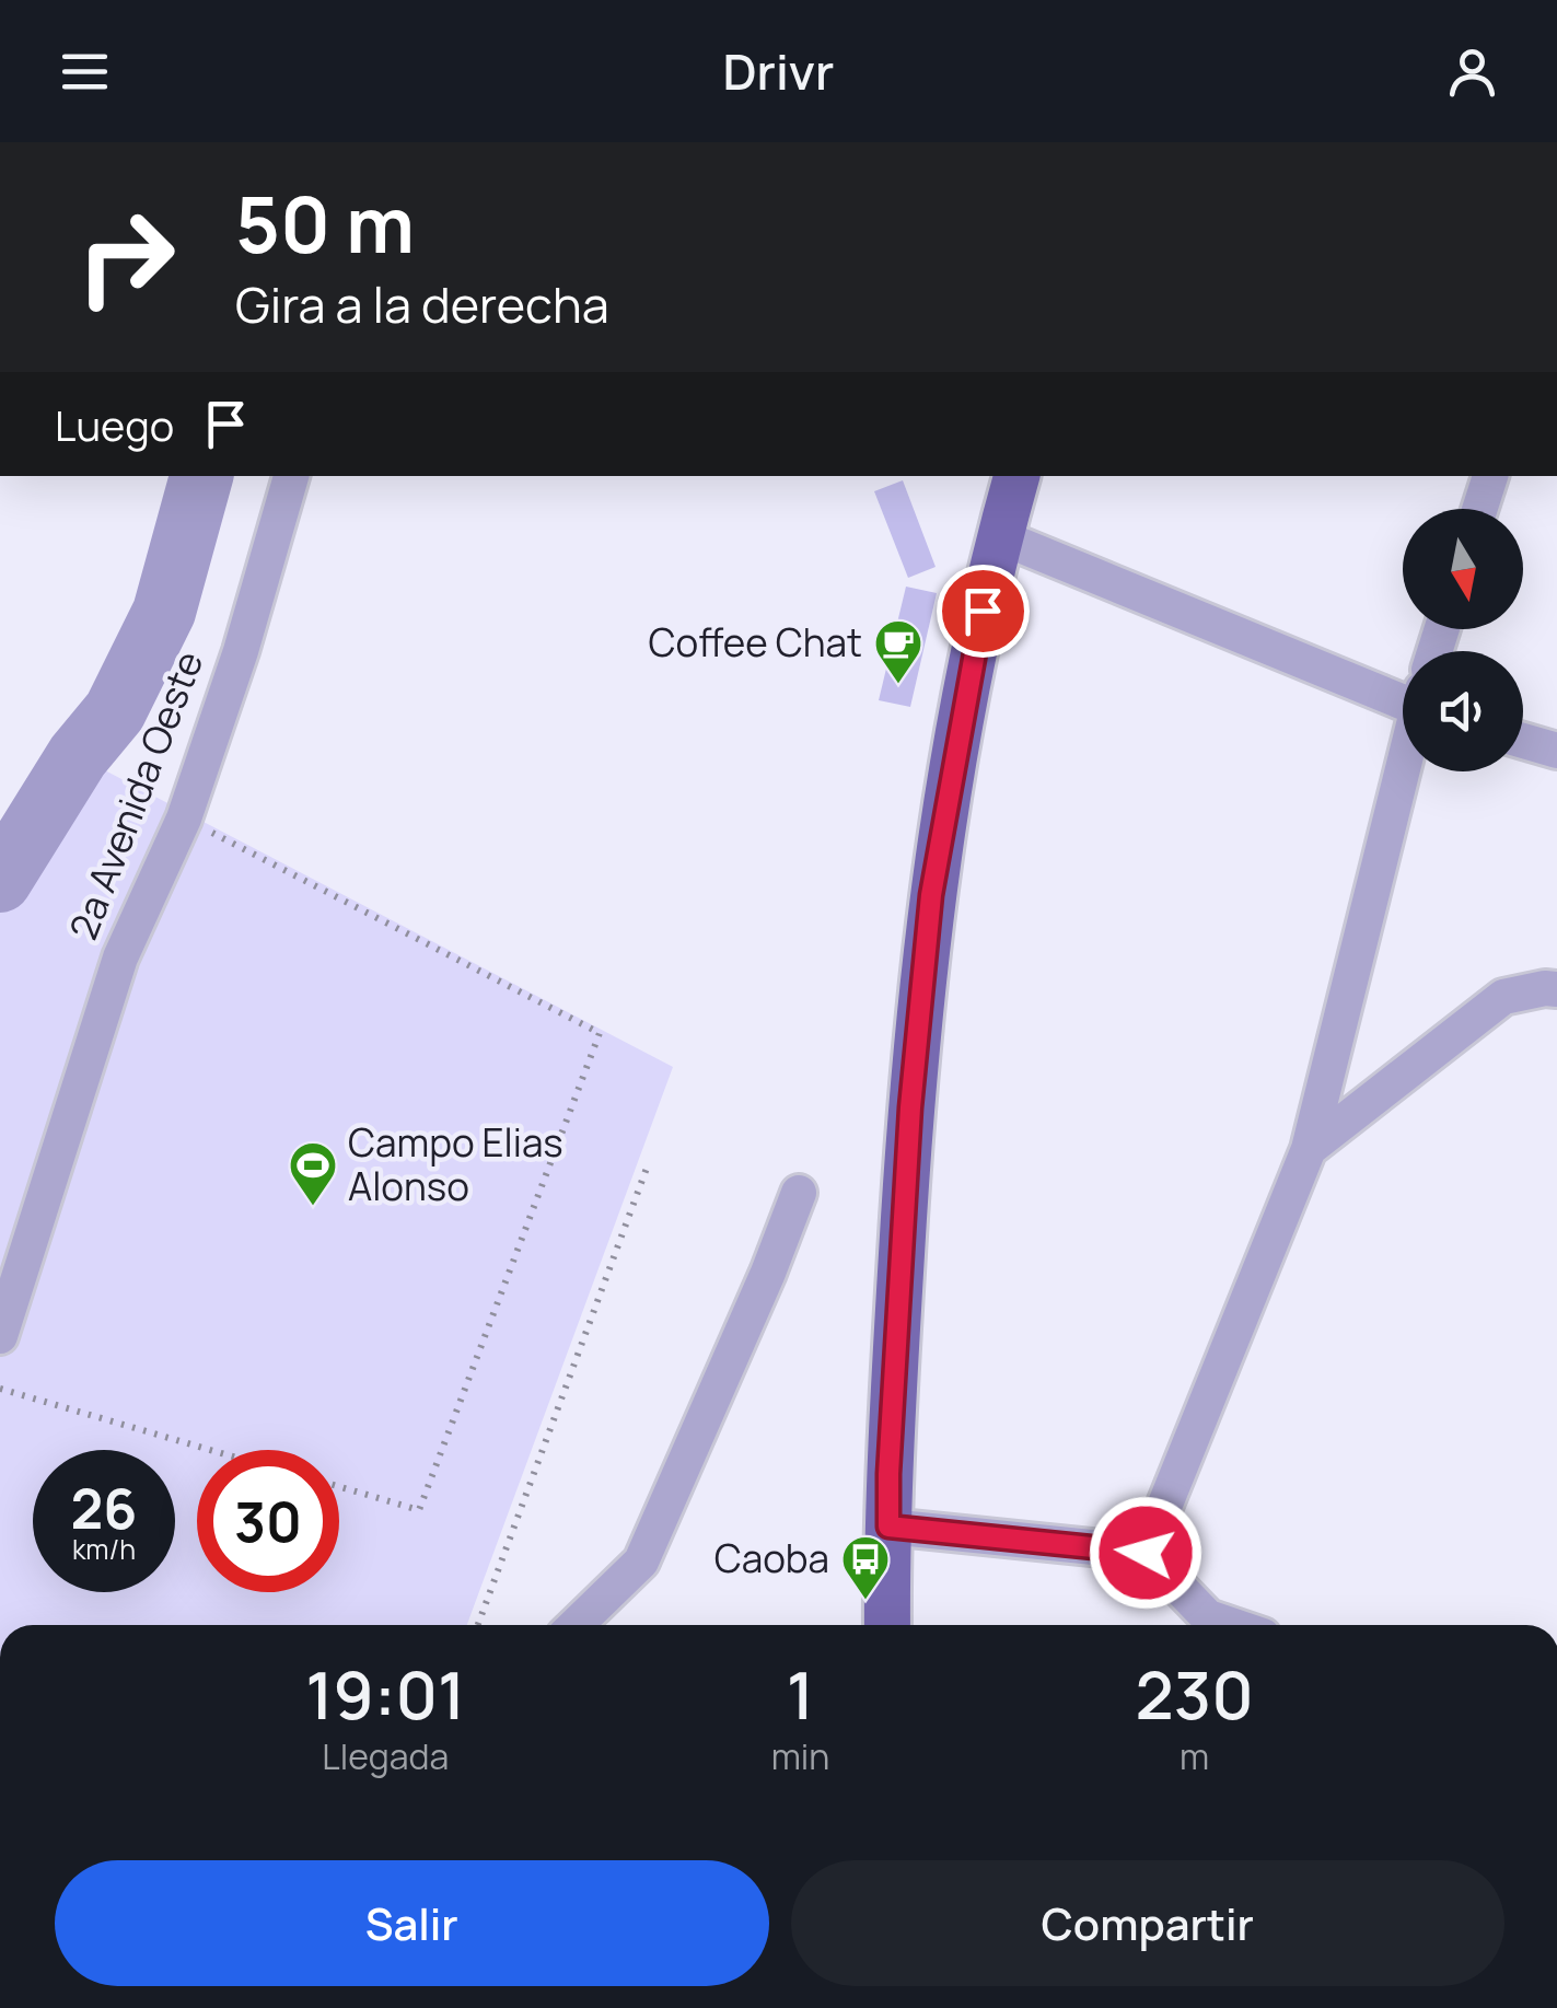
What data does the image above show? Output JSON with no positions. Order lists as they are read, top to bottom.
{
  "streets": {
    "street": ["2a Avenida Oeste"]
  },
  "places": {
    "cafe": ["Coffee Chat"],
    "sports": ["Campo Elias Alonso"],
    "bus stop": ["Caoba"]
  },
  "north": "bottom",
  "page": {
    "header": "Drivr",
    "turn": ["50 m", "Gira a la derecha"],
    "then": "Luego",
    "speed": "26 km/h",
    "limit": "30",
    "eta": [
      "19:01",
      "Llegada",
      "1",
      "min",
      "230",
      "m"
    ],
    "buttons": ["Salir", "Compartir"]
  }
}
